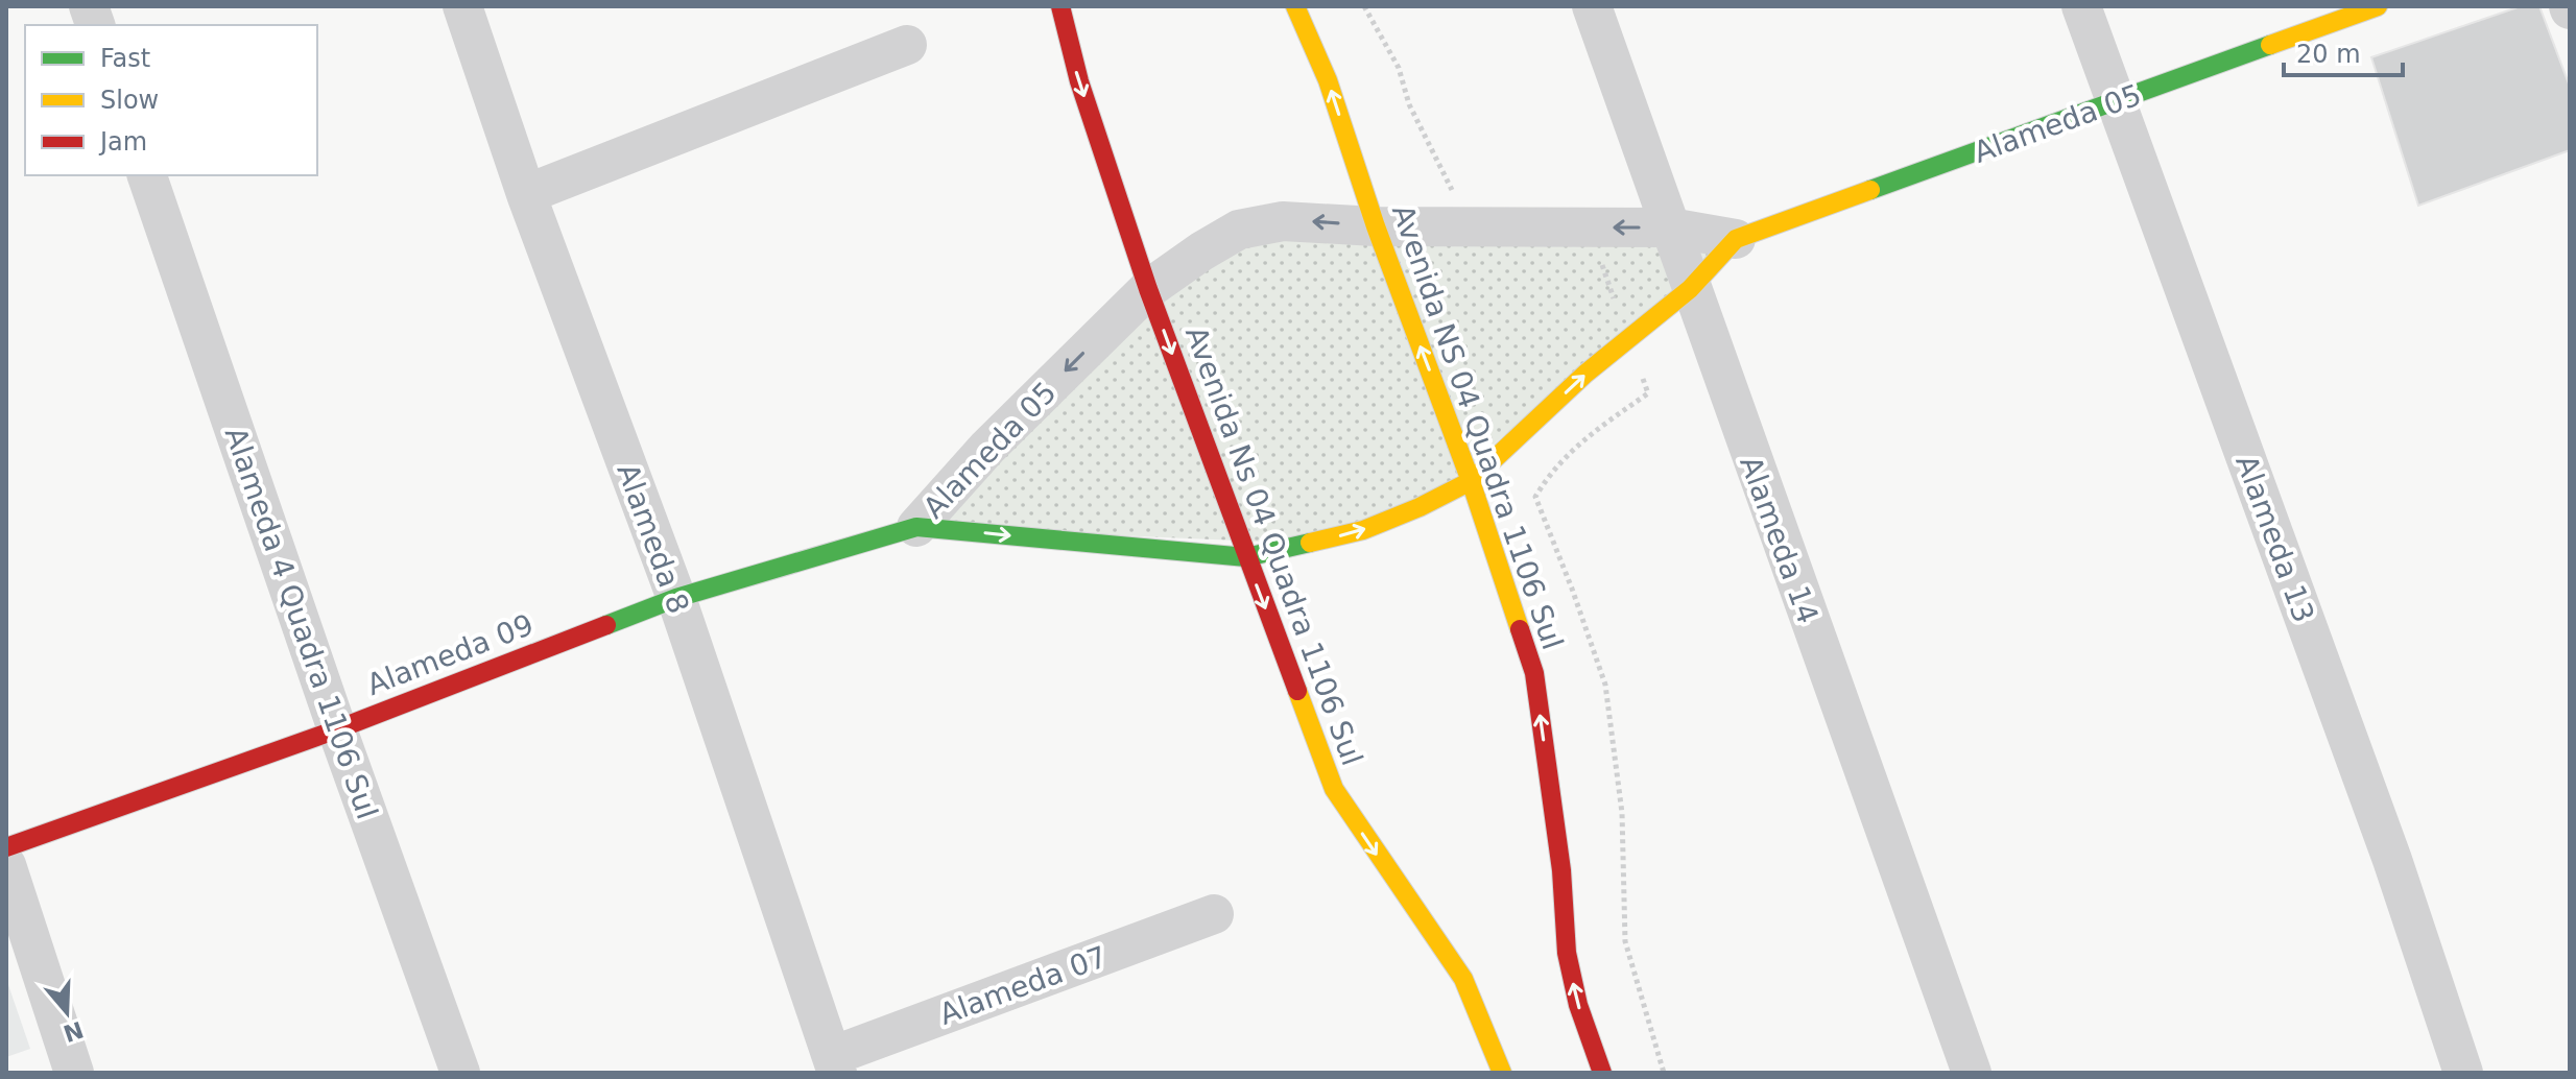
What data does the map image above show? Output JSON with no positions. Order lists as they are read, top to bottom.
{
  "streets": {
    "street": [
      "Alameda 05",
      "Avenida NS 04 Quadra 1106 Sul",
      "Alameda 8",
      "Alameda 13",
      "Alameda 14",
      "Avenida Ns 04 Quadra 1106 Sul",
      "Alameda 4 Quadra 1106 Sul",
      "Alameda 09",
      "Alameda 07"
    ]
  },
  "crossings": [
    ["Alameda 05", "Avenida NS 04 Quadra 1106 Sul"],
    ["Alameda 05", "Alameda 13"],
    ["Alameda 05", "Alameda 14"],
    ["Alameda 05", "Avenida Ns 04 Quadra 1106 Sul"],
    ["Alameda 05", "Alameda 09"],
    ["Alameda 8", "Alameda 09"],
    ["Alameda 8", "Alameda 07"],
    ["Alameda 4 Quadra 1106 Sul", "Alameda 09"]
  ],
  "one_way": ["Avenida NS 04 Quadra 1106 Sul", "Avenida Ns 04 Quadra 1106 Sul"],
  "legend": ["Fast", "Slow", "Jam"],
  "scale_bar": "20 m",
  "north": "bottom"
}
